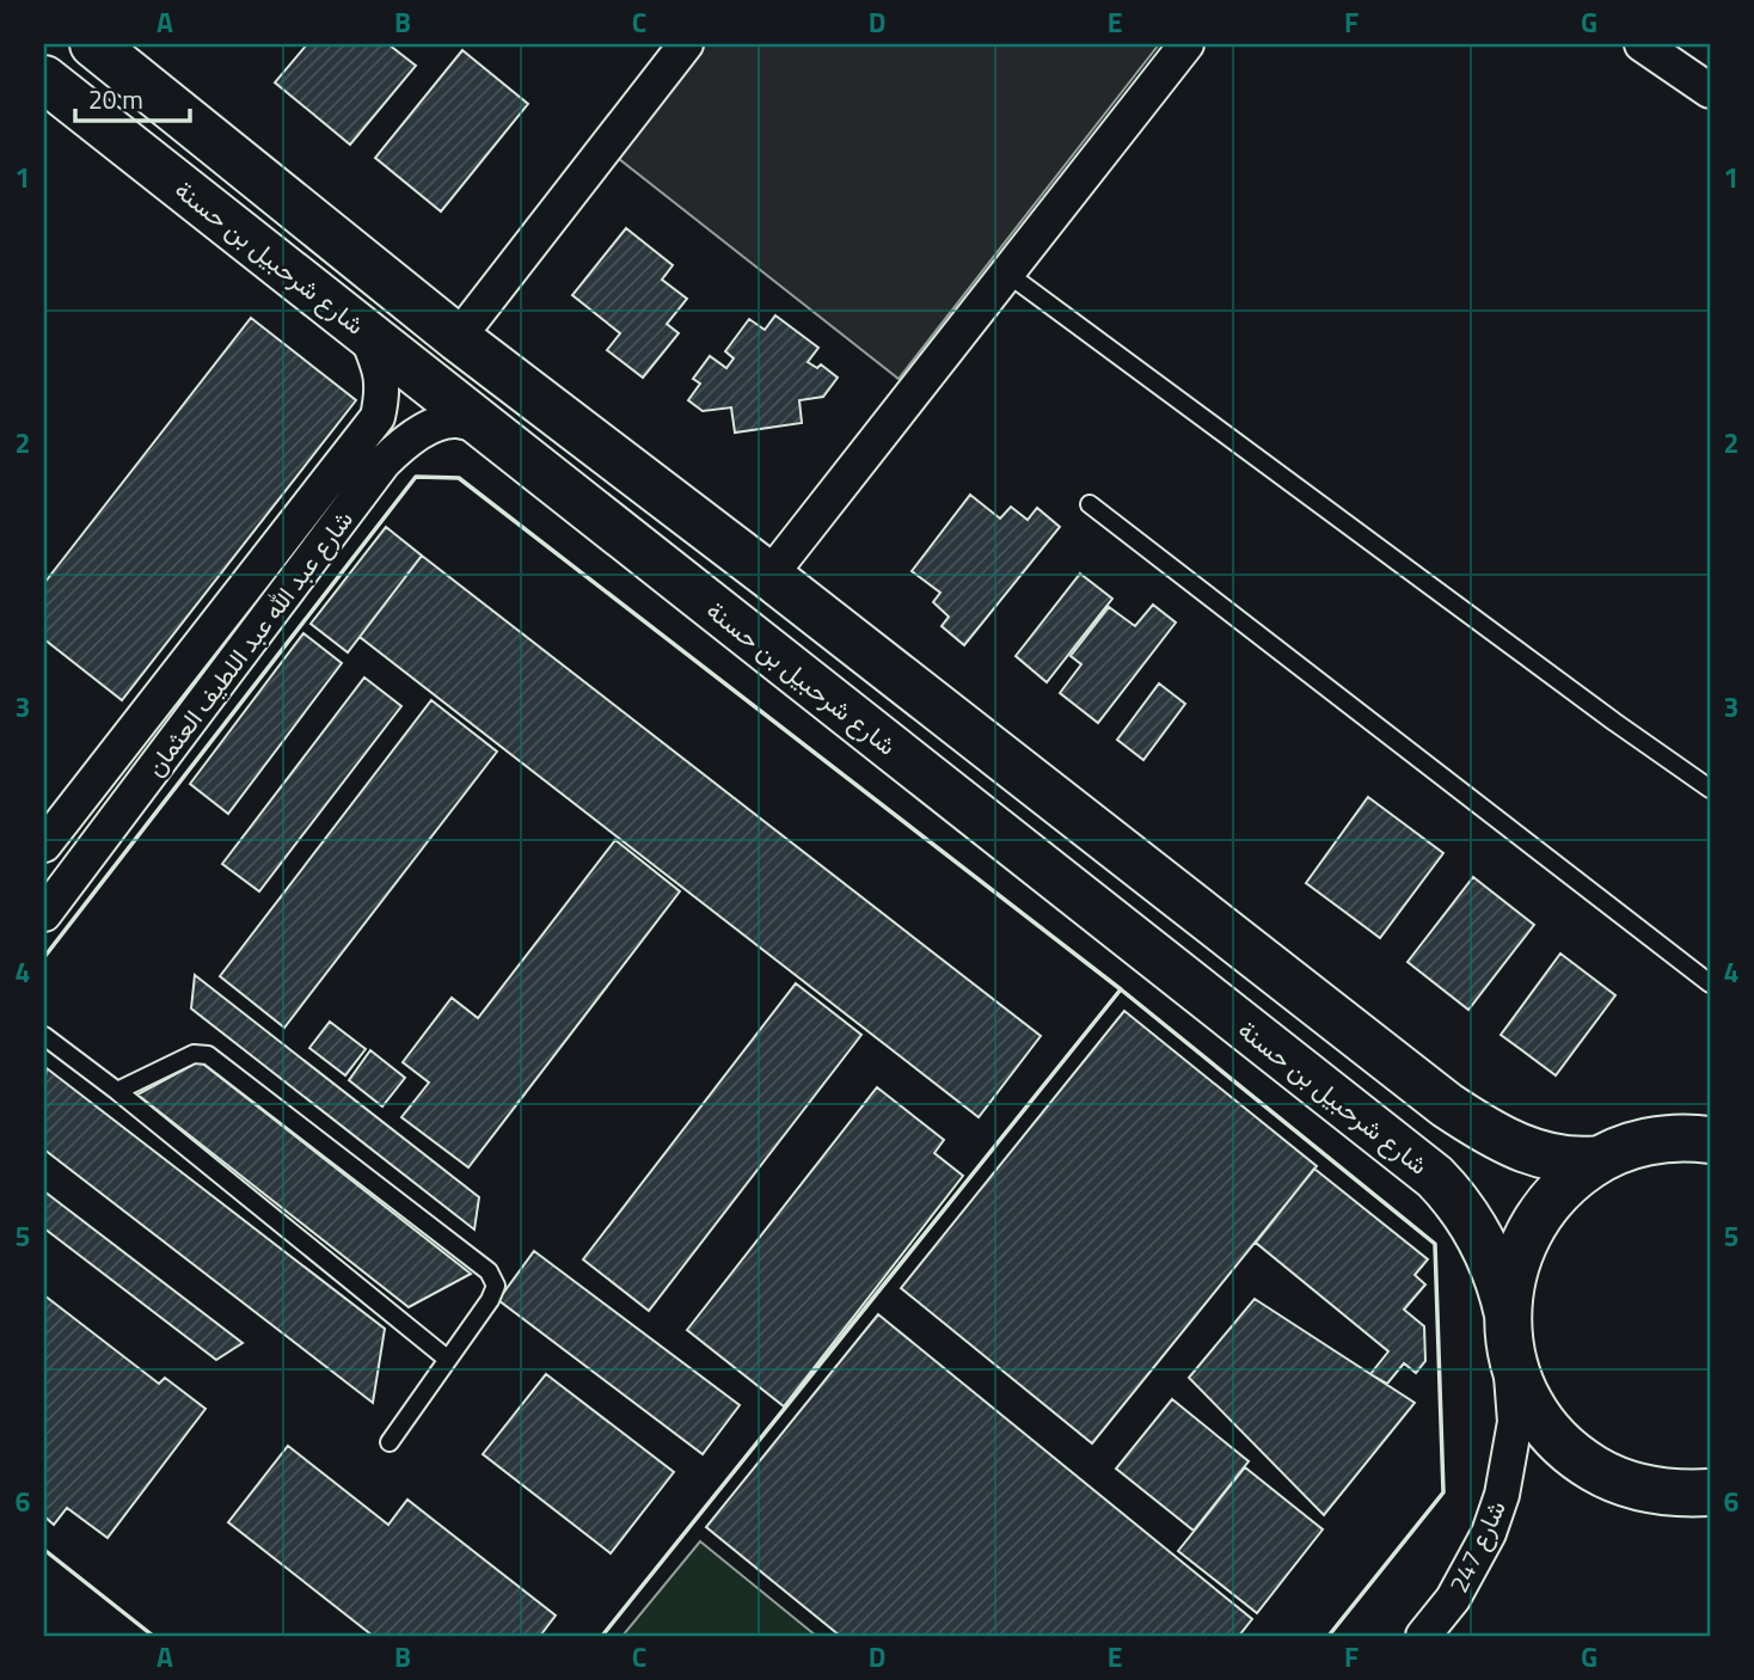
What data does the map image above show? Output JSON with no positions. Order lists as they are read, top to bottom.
{
  "streets": {
    "street": ["شارع شرحبيل بن حسنة", "شارع عبد الله عبد اللطيف العثمان", "شارع 247"]
  },
  "crossings": [
    ["شارع شرحبيل بن حسنة", "شارع عبد الله عبد اللطيف العثمان"],
    ["شارع شرحبيل بن حسنة", "شارع 247"]
  ],
  "scale_bar": "20 m",
  "grid": {
    "columns": [
      "A",
      "B",
      "C",
      "D",
      "E",
      "F",
      "G"
    ],
    "rows": [
      "1",
      "2",
      "3",
      "4",
      "5",
      "6"
    ]
  }
}
